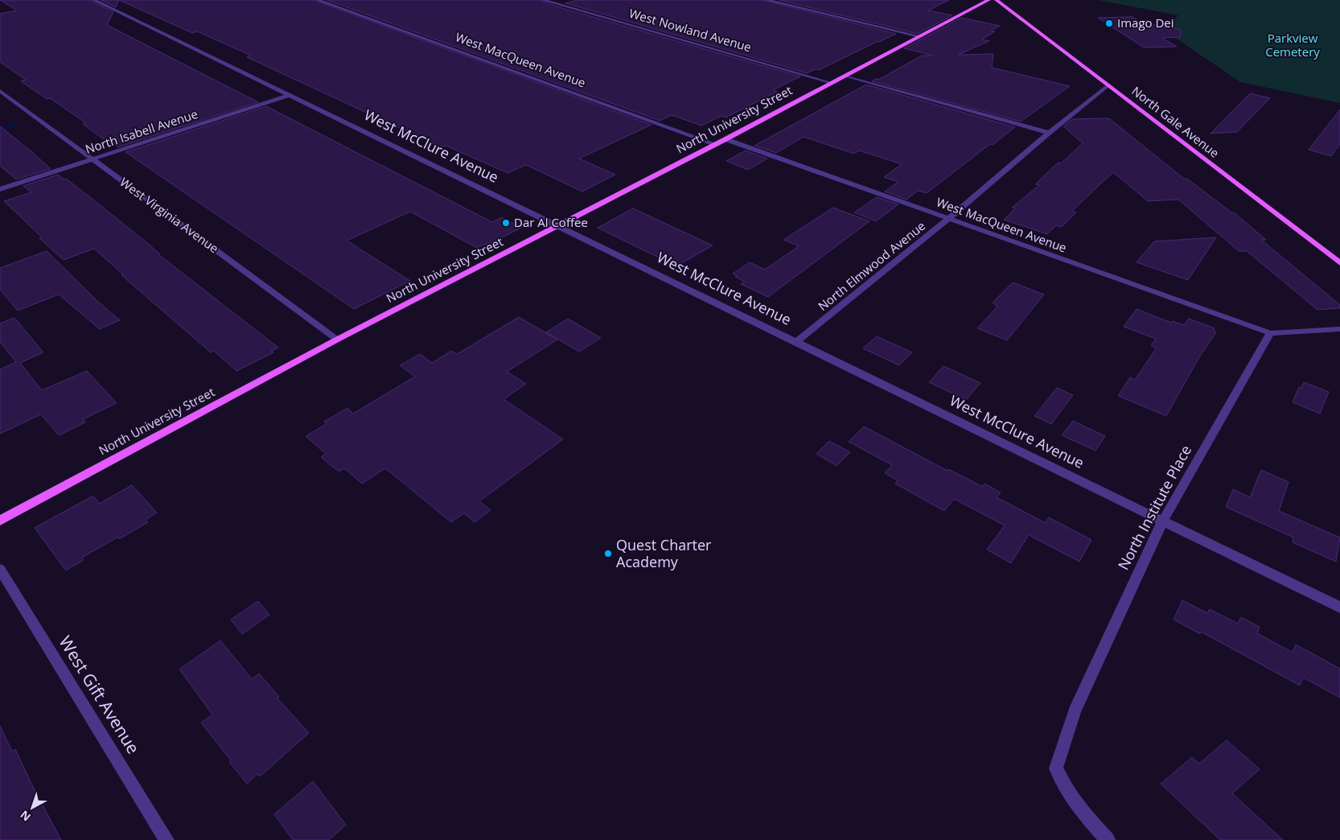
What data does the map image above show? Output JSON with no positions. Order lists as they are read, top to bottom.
{
  "streets": {
    "main road": ["North University Street", "North Gale Avenue"],
    "street": [
      "West Nowland Avenue",
      "West MacQueen Avenue",
      "North Isabell Avenue",
      "West McClure Avenue",
      "West Virginia Avenue",
      "North Elmwood Avenue",
      "North Institute Place",
      "West Gift Avenue"
    ]
  },
  "crossings": [
    ["West Nowland Avenue", "North University Street"],
    ["West MacQueen Avenue", "North University Street"],
    ["West MacQueen Avenue", "North Elmwood Avenue"],
    ["West MacQueen Avenue", "North Institute Place"],
    ["North University Street", "West McClure Avenue"],
    ["North University Street", "West Virginia Avenue"],
    ["North Gale Avenue", "North Elmwood Avenue"],
    ["North Isabell Avenue", "West McClure Avenue"],
    ["North Isabell Avenue", "West Virginia Avenue"],
    ["West McClure Avenue", "North Elmwood Avenue"],
    ["West McClure Avenue", "North Institute Place"]
  ],
  "parks": ["Parkview Cemetery"],
  "places": ["Imago Dei", "Dar Al Coffee", "Quest Charter Academy"],
  "north": "bottom left"
}
